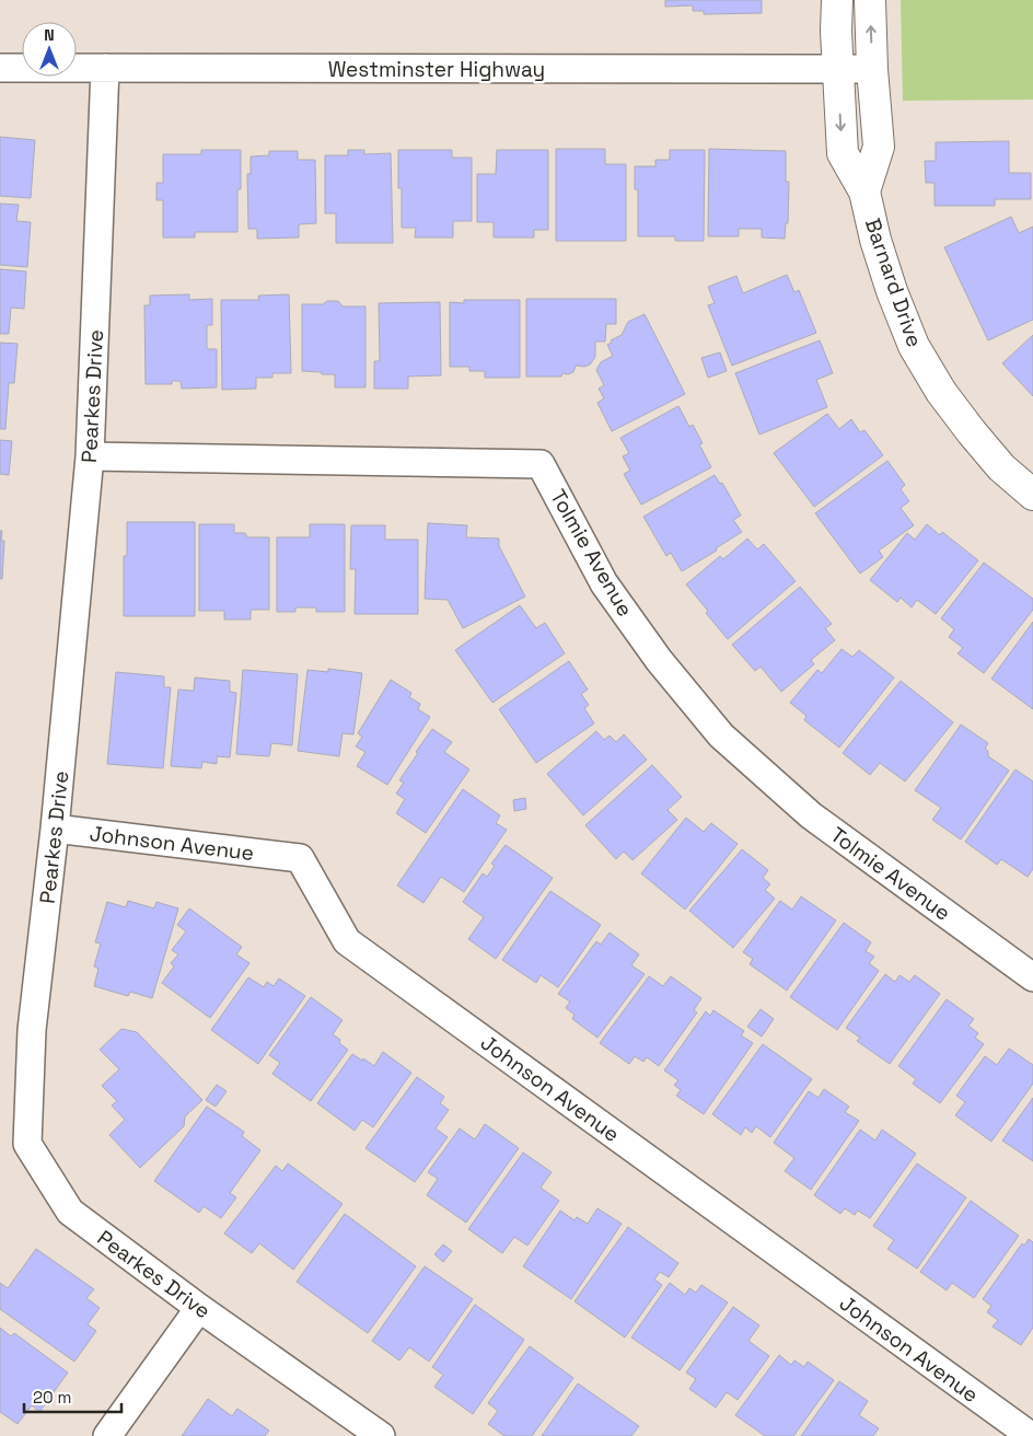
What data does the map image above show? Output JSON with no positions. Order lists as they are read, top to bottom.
{
  "streets": {
    "street": [
      "Westminster Highway",
      "Barnard Drive",
      "Pearkes Drive",
      "Tolmie Avenue",
      "Johnson Avenue"
    ]
  },
  "crossings": [
    ["Westminster Highway", "Barnard Drive"],
    ["Westminster Highway", "Pearkes Drive"],
    ["Pearkes Drive", "Tolmie Avenue"],
    ["Pearkes Drive", "Johnson Avenue"]
  ],
  "scale_bar": "20 m",
  "north": "top"
}
